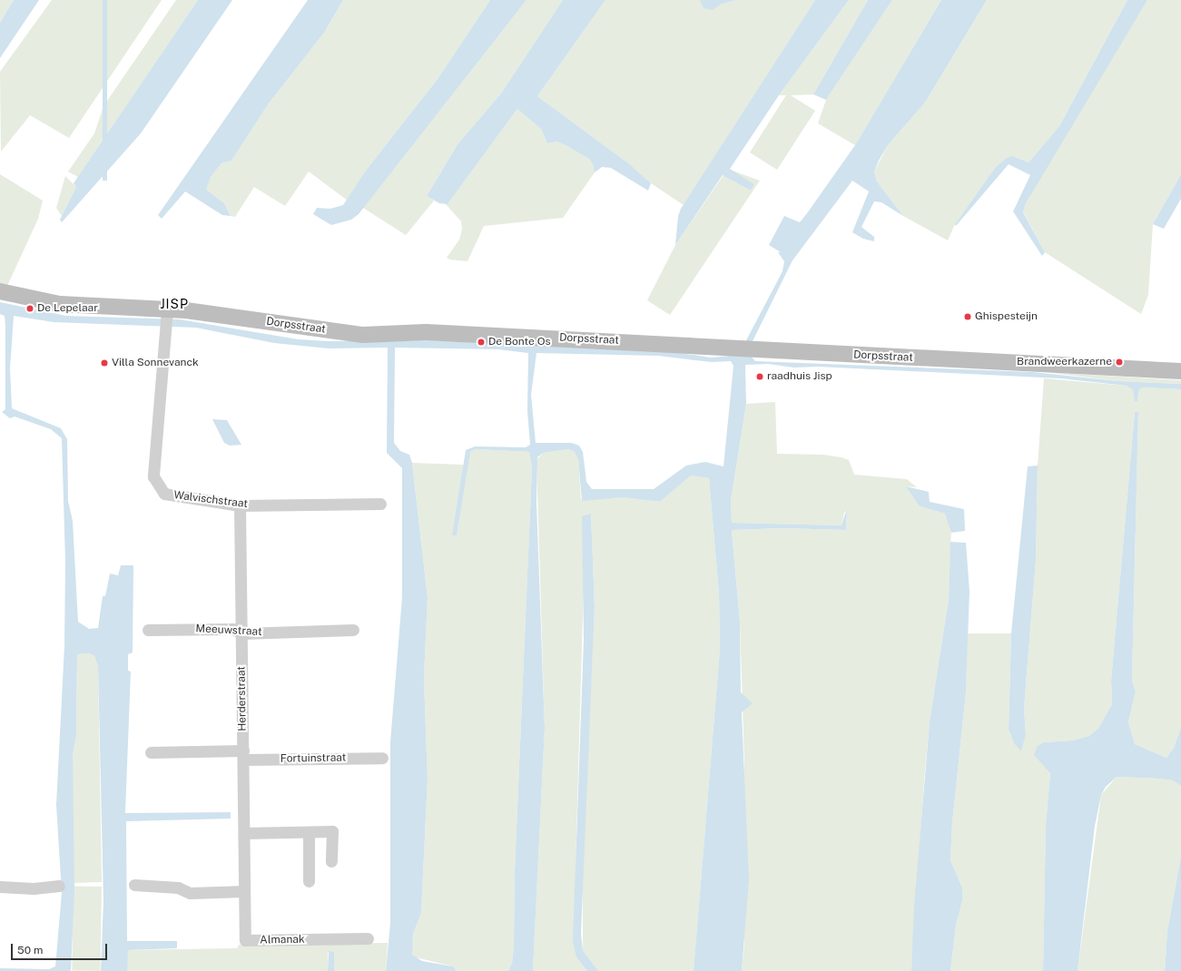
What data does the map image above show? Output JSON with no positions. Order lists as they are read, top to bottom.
{
  "streets": {
    "street": [
      "Dorpsstraat",
      "Walvischstraat",
      "Meeuwstraat",
      "Herderstraat",
      "Fortuinstraat",
      "Almanak"
    ]
  },
  "crossings": [
    ["Dorpsstraat", "Walvischstraat"],
    ["Walvischstraat", "Herderstraat"],
    ["Meeuwstraat", "Herderstraat"],
    ["Herderstraat", "Fortuinstraat"],
    ["Herderstraat", "Almanak"]
  ],
  "districts": ["JISP"],
  "places": [
    "De Lepelaar",
    "Ghispesteijn",
    "De Bonte Os",
    "Brandweerkazerne",
    "Villa Sonnevanck",
    "raadhuis Jisp"
  ],
  "scale_bar": "50 m"
}
